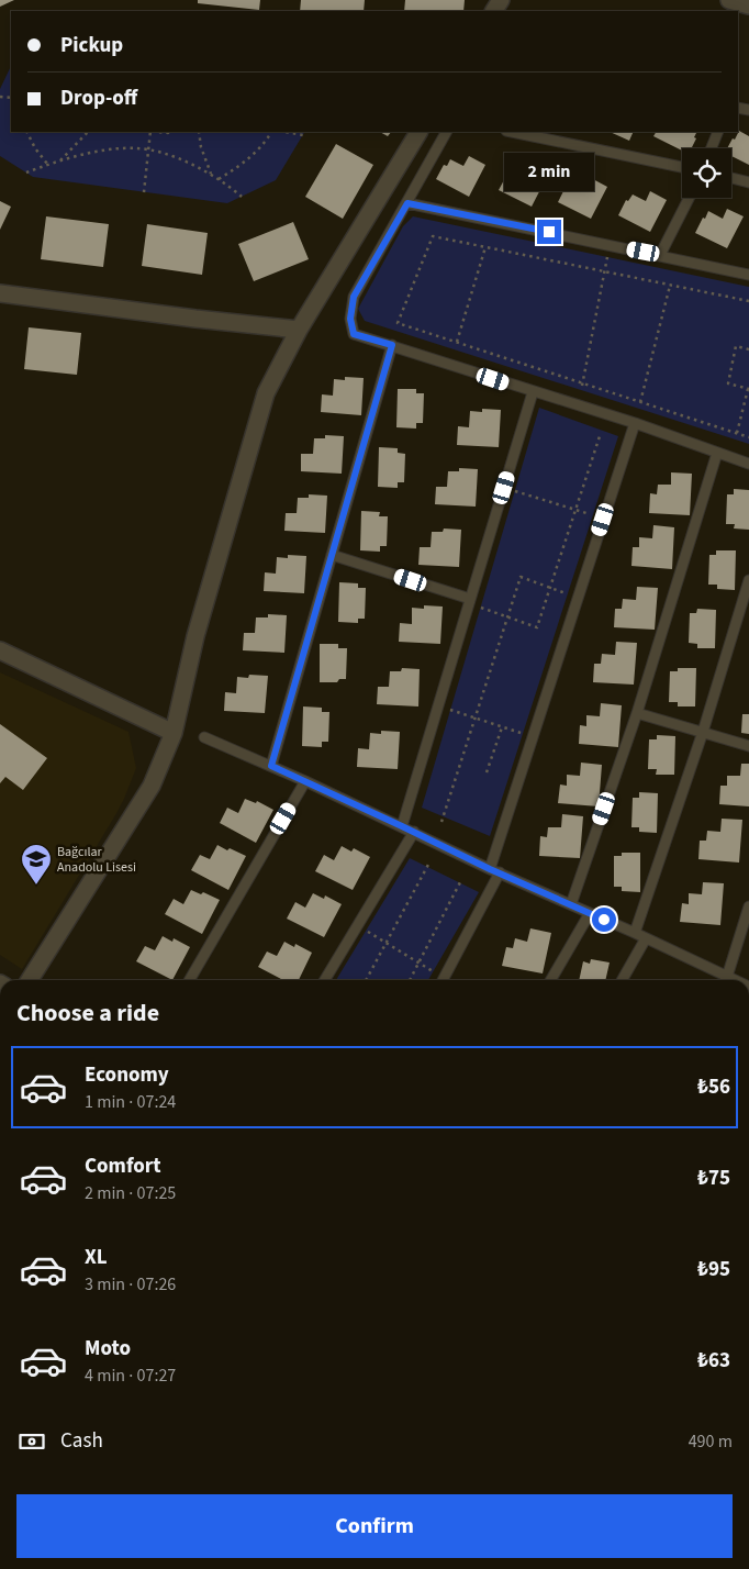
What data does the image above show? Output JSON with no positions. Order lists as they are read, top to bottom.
{
  "places": {
    "school or university": ["Bağcılar Anadolu Lisesi"]
  },
  "page": {
    "banner": ["Pickup", "Drop-off"],
    "bubble": "2 min",
    "heading": "Choose a ride",
    "list": [
      {
        "name": "Economy",
        "note": "1 min · 07:24",
        "value": "₺56"
      },
      {
        "name": "Comfort",
        "note": "2 min · 07:25",
        "value": "₺75"
      },
      {
        "name": "XL",
        "note": "3 min · 07:26",
        "value": "₺95"
      },
      {
        "name": "Moto",
        "note": "4 min · 07:27",
        "value": "₺63"
      }
    ],
    "pay": ["Cash", "490 m"],
    "buttons": "Confirm"
  }
}
